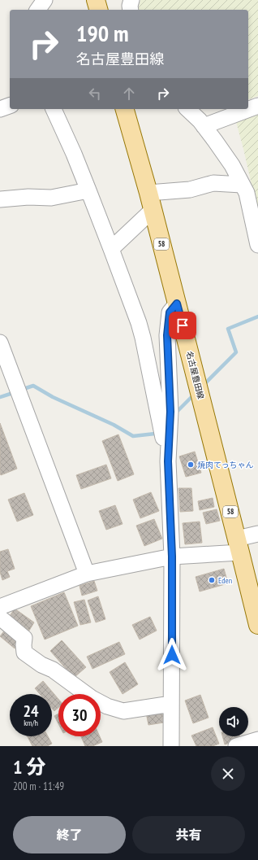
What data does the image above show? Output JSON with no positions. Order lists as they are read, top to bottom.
{
  "streets": {
    "main road": ["58", "名古屋豊田線"]
  },
  "places": ["焼肉てっちゃん", "Eden"],
  "page": {
    "turn": ["190 m", "名古屋豊田線"],
    "speed": "24 km/h",
    "limit": "30",
    "heading": ["1 分", "200 m · 11:49"],
    "buttons": ["終了", "共有"]
  }
}
